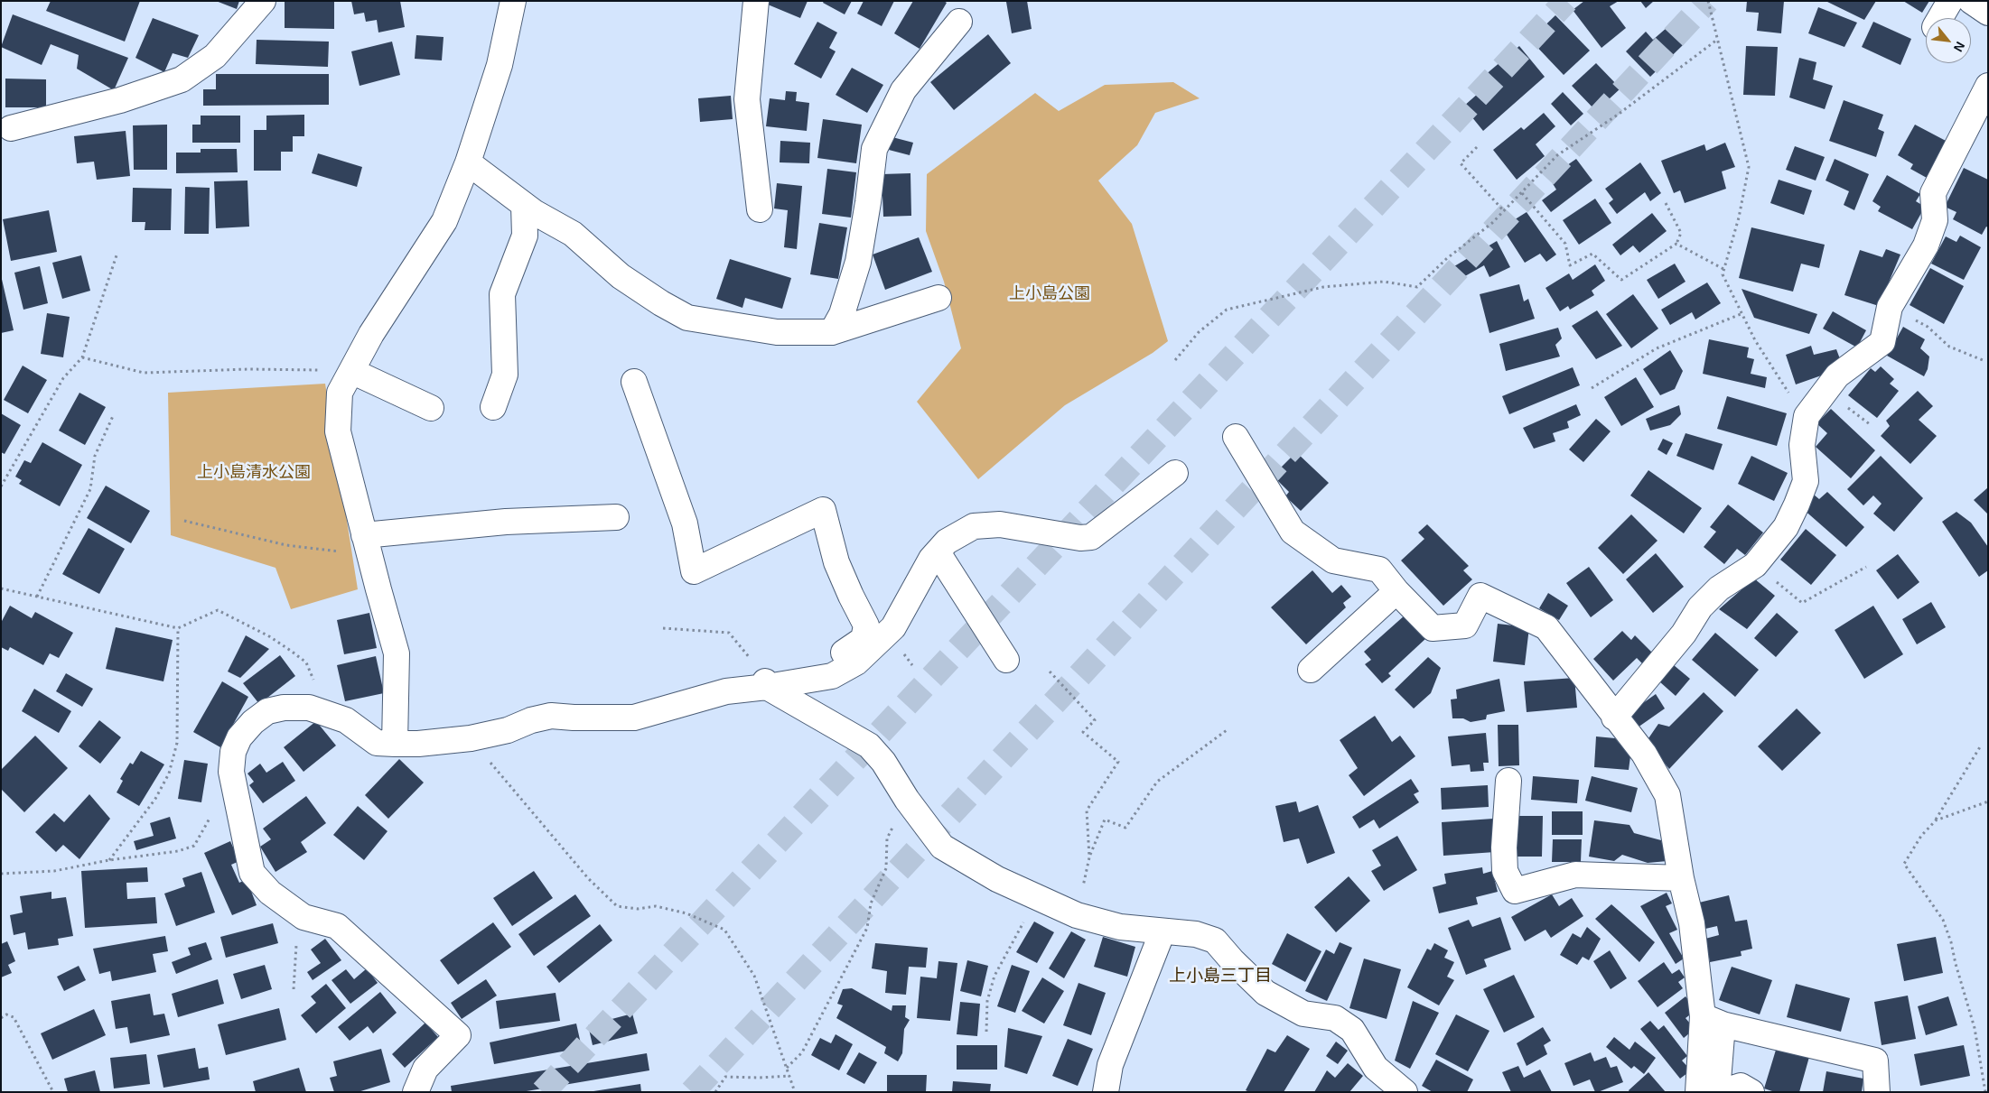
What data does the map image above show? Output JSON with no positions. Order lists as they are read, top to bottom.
{
  "districts": ["上小島三丁目"],
  "parks": ["上小島公園", "上小島清水公園"],
  "north": "bottom right"
}
